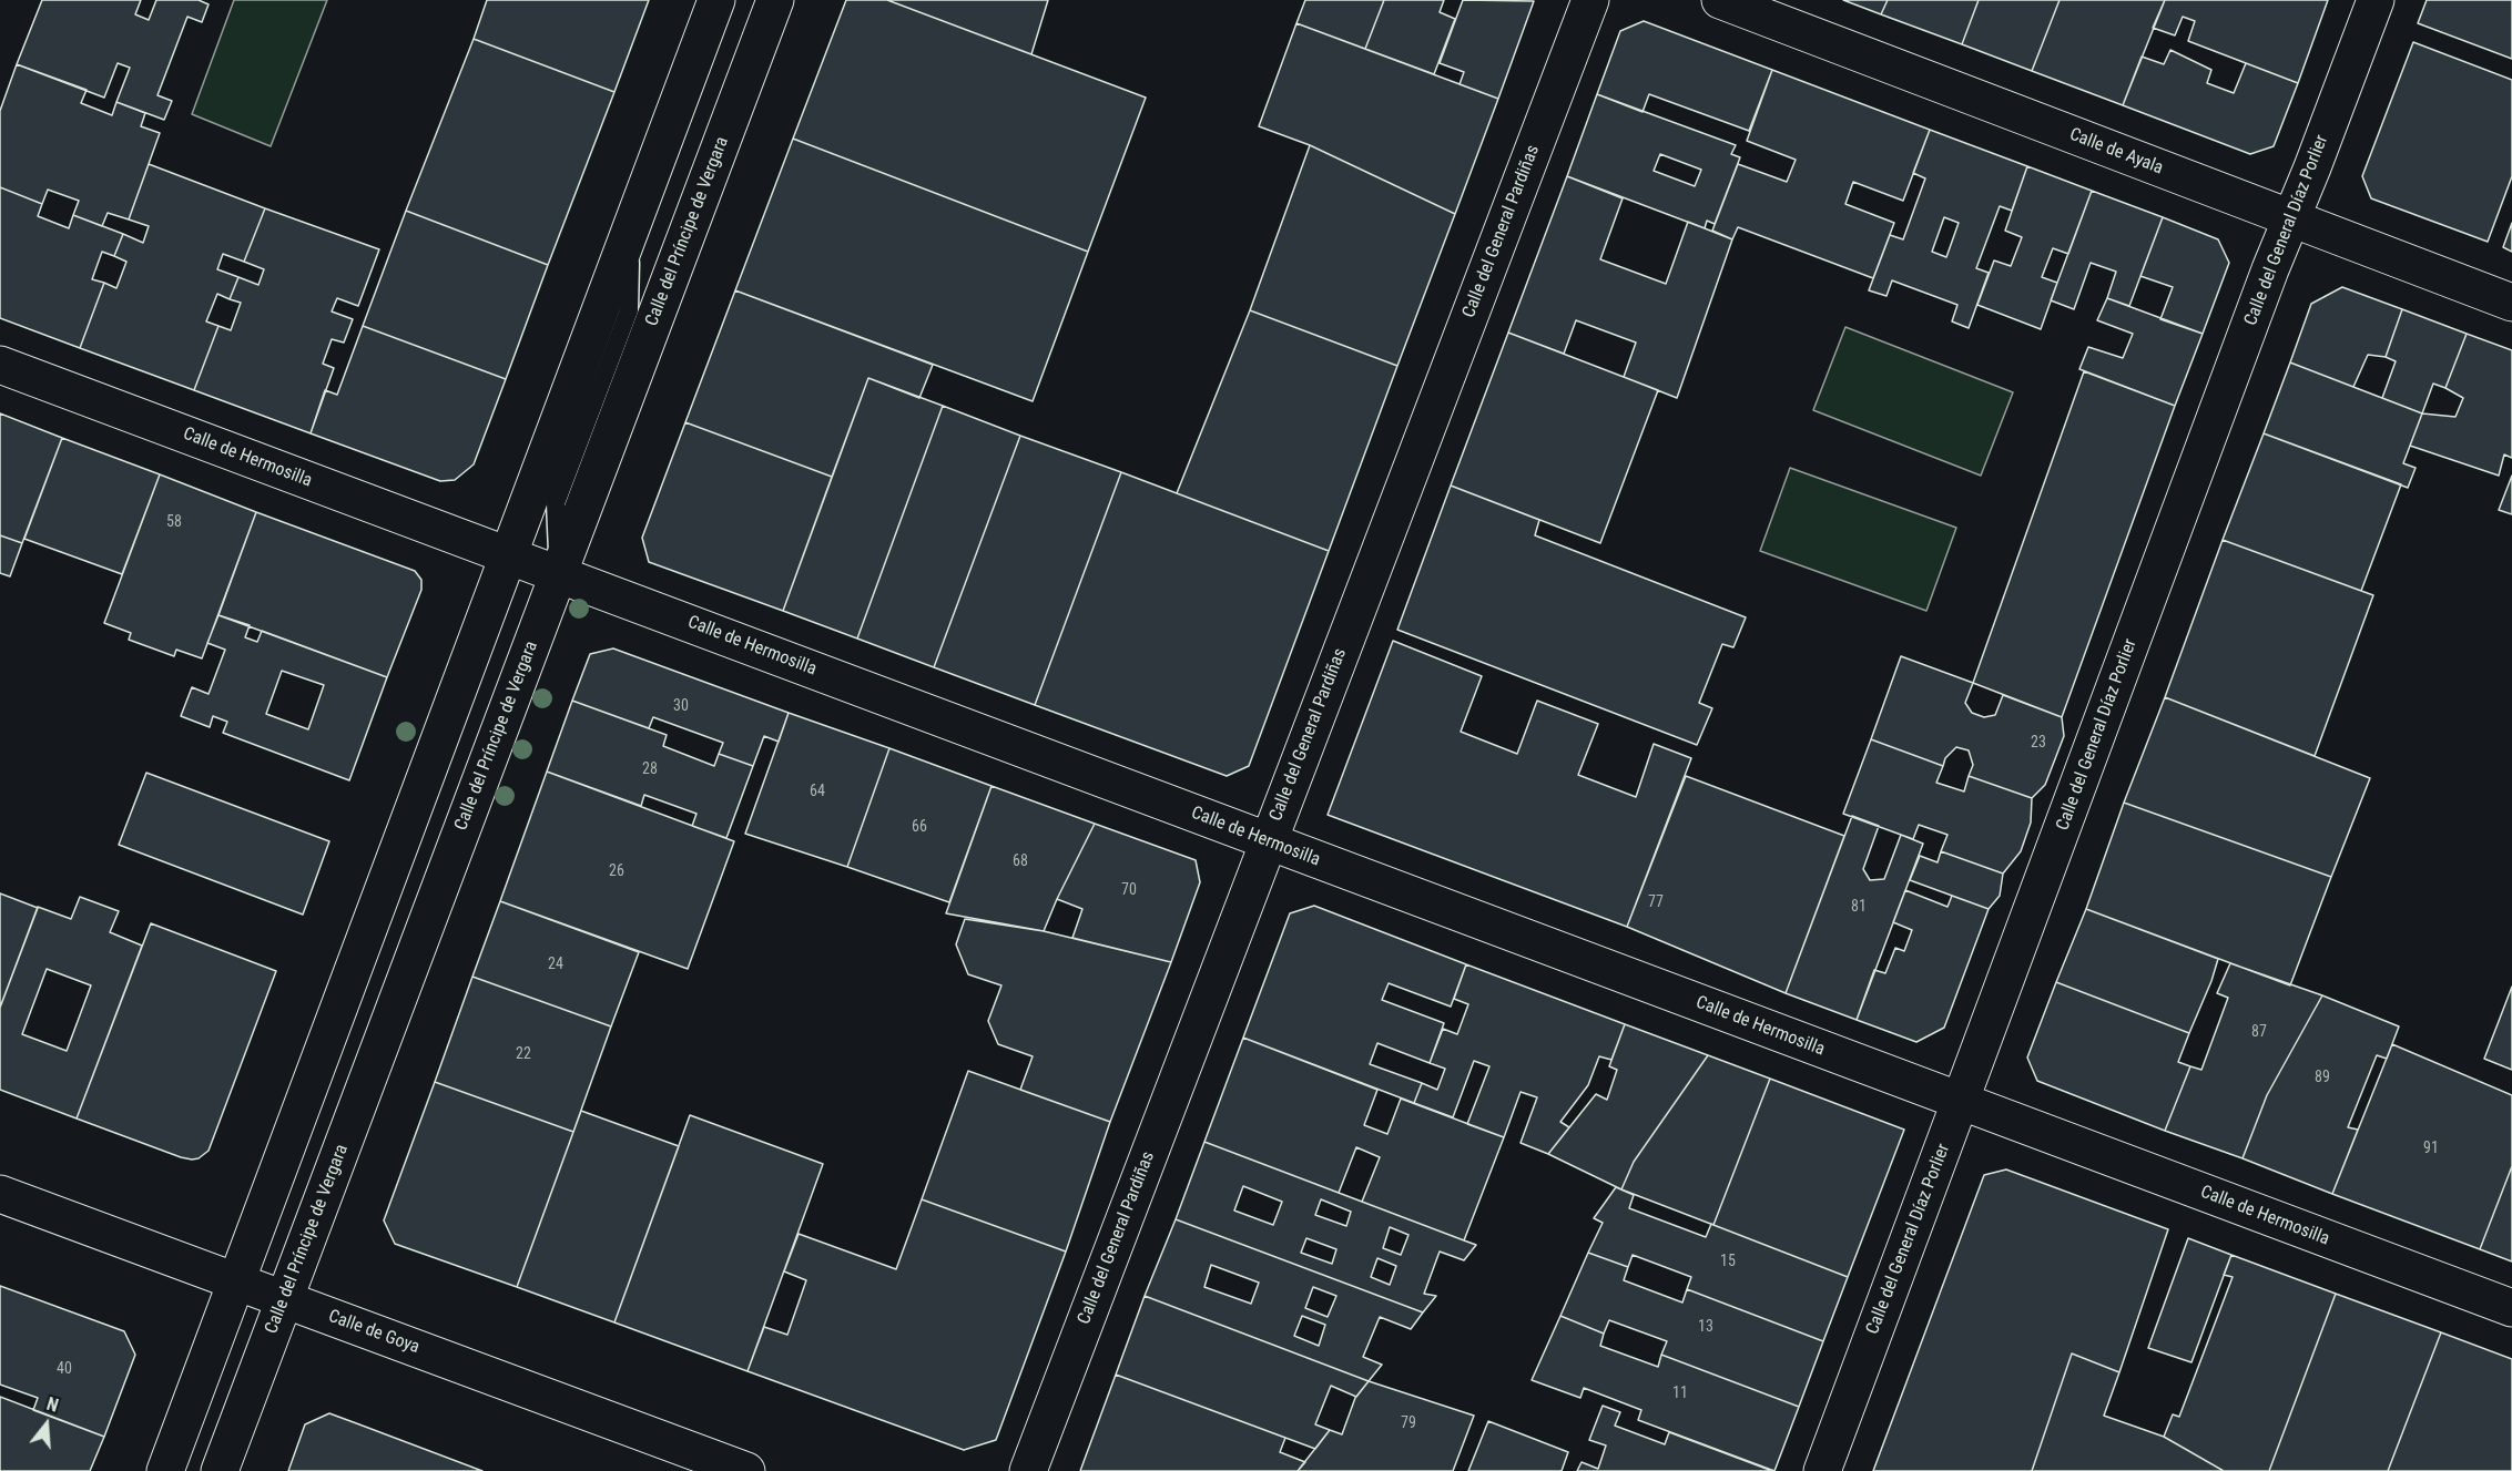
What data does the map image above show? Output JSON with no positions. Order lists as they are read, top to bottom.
{
  "streets": {
    "street": [
      "Calle de Ayala",
      "Calle del General Díaz Porlier",
      "Calle del Príncipe de Vergara",
      "Calle del General Pardiñas",
      "Calle de Hermosilla",
      "Calle de Goya"
    ]
  },
  "crossings": [
    ["Calle de Ayala", "Calle del General Díaz Porlier"],
    ["Calle del General Díaz Porlier", "Calle de Hermosilla"],
    ["Calle del Príncipe de Vergara", "Calle de Hermosilla"],
    ["Calle del Príncipe de Vergara", "Calle de Goya"],
    ["Calle del General Pardiñas", "Calle de Hermosilla"]
  ],
  "house_numbers": [
    "58",
    "30",
    "23",
    "28",
    "64",
    "66",
    "68",
    "26",
    "70",
    "77",
    "81",
    "24",
    "87",
    "22",
    "89",
    "91",
    "15",
    "13",
    "40",
    "11",
    "79"
  ],
  "north": "top"
}
